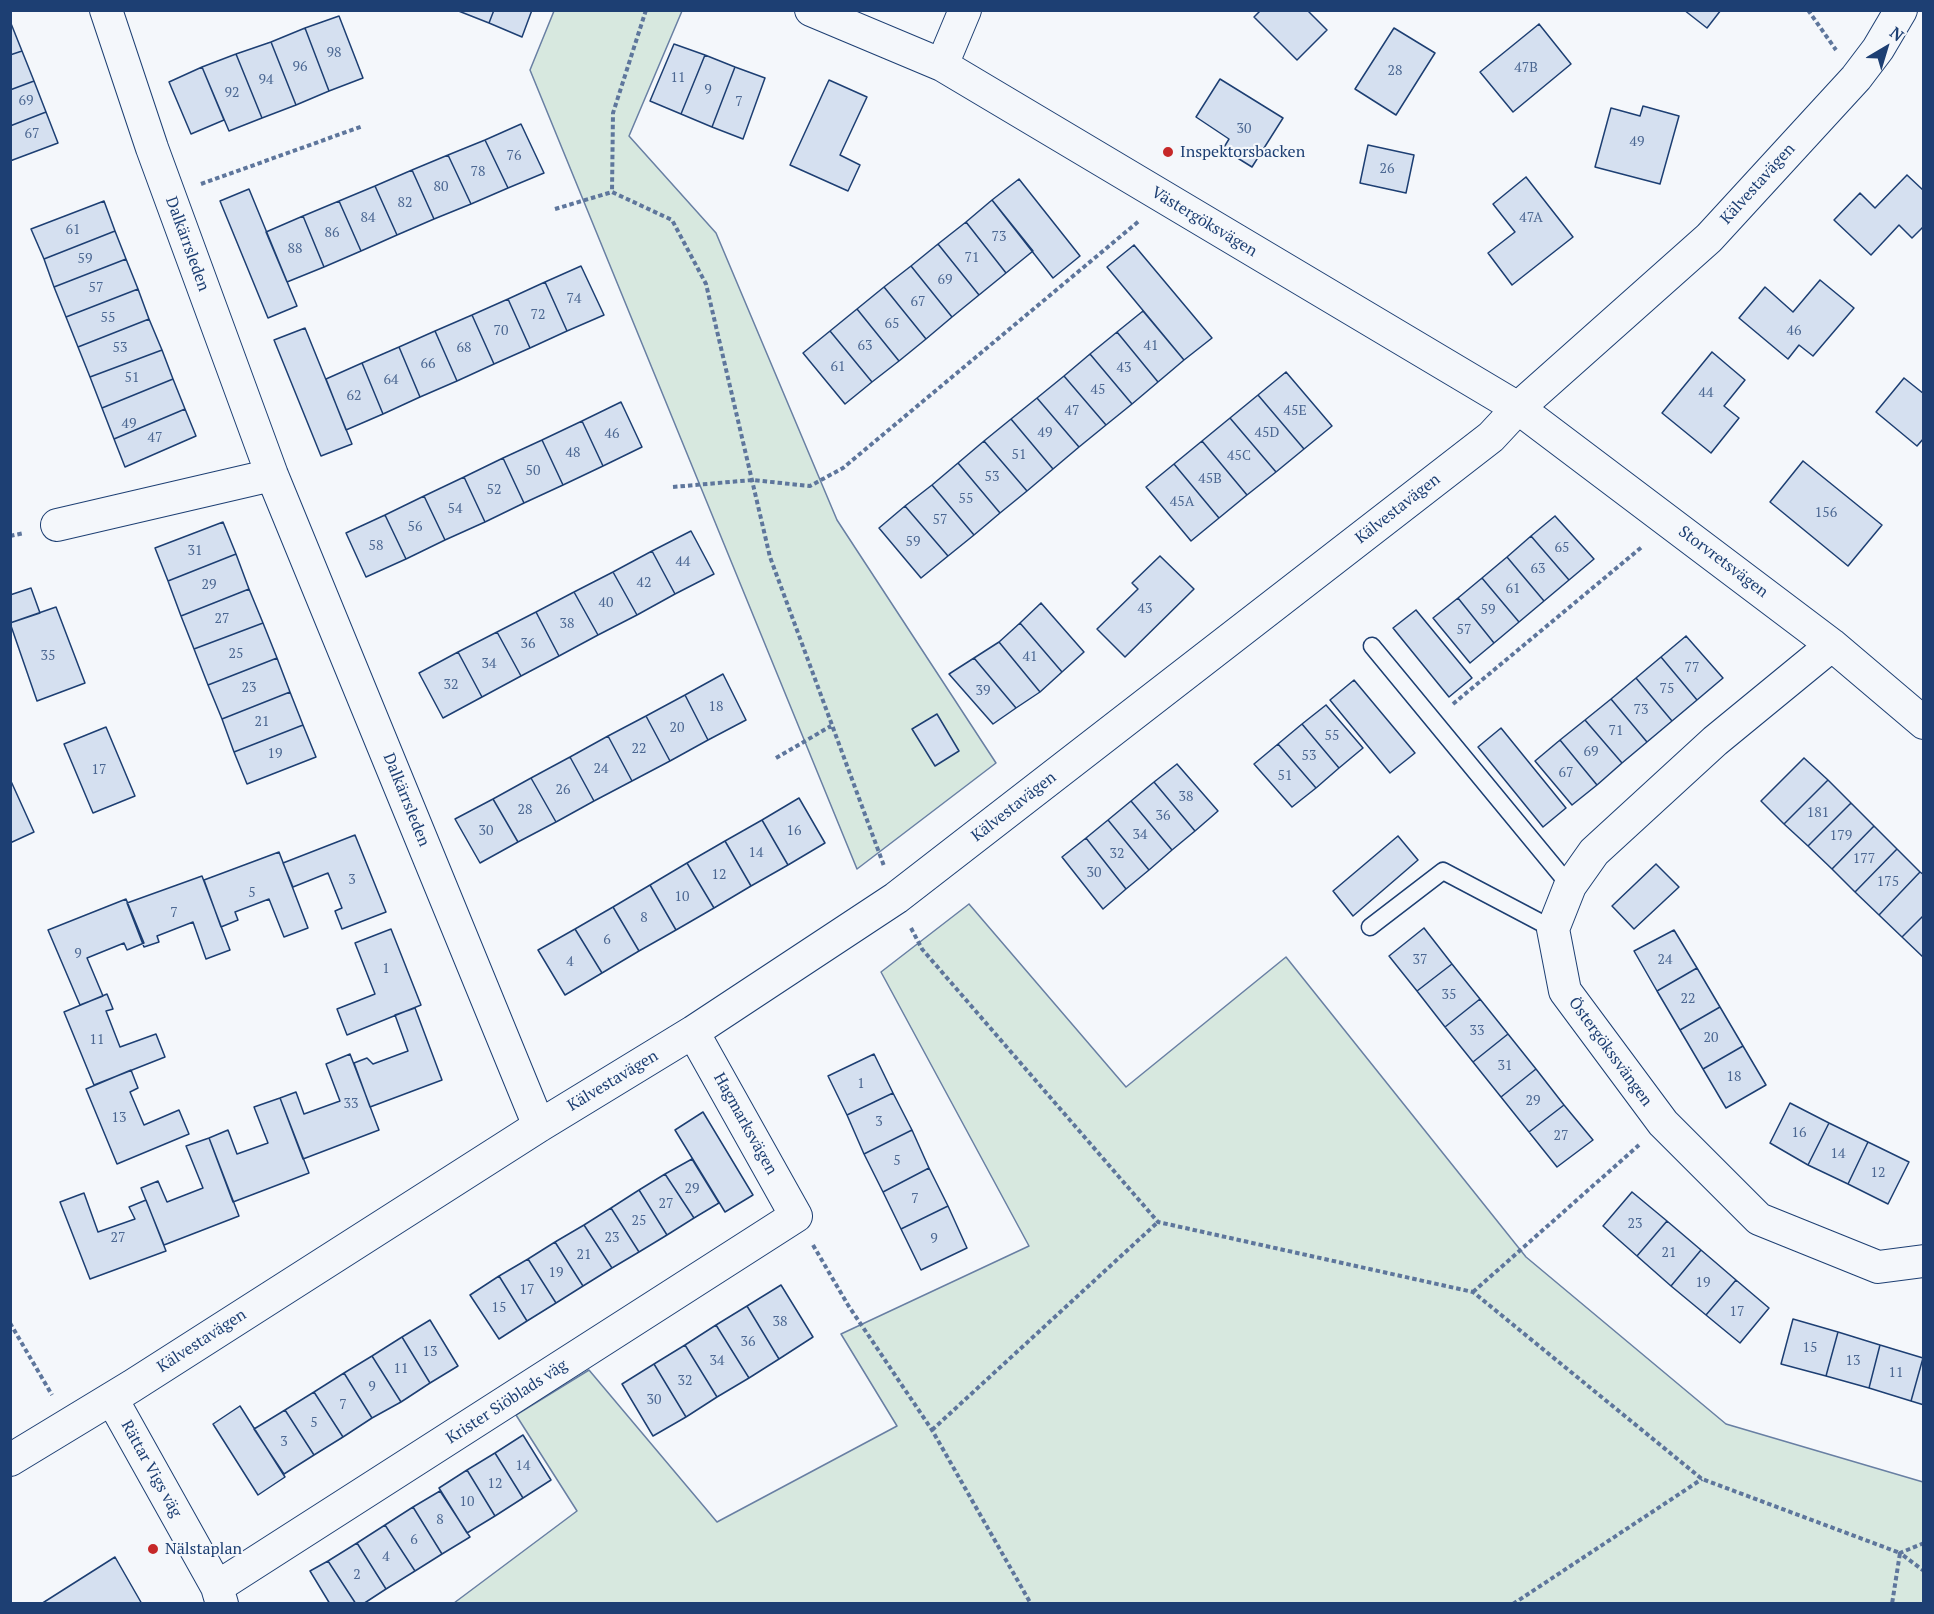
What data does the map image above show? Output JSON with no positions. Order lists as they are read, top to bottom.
{
  "streets": {
    "street": [
      "Kälvestavägen",
      "Västergöksvägen",
      "Dalkärrsleden",
      "Storvretsvägen",
      "Östergökssvängen",
      "Hagmarksvägen",
      "Krister Siöblads väg",
      "Rättar Vigs väg"
    ]
  },
  "crossings": [
    ["Kälvestavägen", "Västergöksvägen"],
    ["Kälvestavägen", "Dalkärrsleden"],
    ["Kälvestavägen", "Storvretsvägen"],
    ["Kälvestavägen", "Hagmarksvägen"],
    ["Kälvestavägen", "Rättar Vigs väg"],
    ["Västergöksvägen", "Storvretsvägen"],
    ["Hagmarksvägen", "Krister Siöblads väg"],
    ["Krister Siöblads väg", "Rättar Vigs väg"]
  ],
  "places": ["Inspektorsbacken", "Nälstaplan"],
  "house_numbers": [
    "98",
    "96",
    "47B",
    "28",
    "11",
    "94",
    "9",
    "92",
    "69",
    "7",
    "30",
    "67",
    "49",
    "76",
    "26",
    "78",
    "80",
    "82",
    "84",
    "47A",
    "61",
    "86",
    "73",
    "88",
    "71",
    "59",
    "69",
    "57",
    "74",
    "67",
    "72",
    "55",
    "65",
    "70",
    "46",
    "63",
    "41",
    "53",
    "68",
    "66",
    "61",
    "43",
    "51",
    "64",
    "45",
    "44",
    "62",
    "47",
    "45E",
    "49",
    "49",
    "45D",
    "46",
    "47",
    "48",
    "51",
    "45C",
    "50",
    "53",
    "45B",
    "52",
    "55",
    "45A",
    "54",
    "156",
    "57",
    "56",
    "59",
    "58",
    "65",
    "31",
    "44",
    "63",
    "42",
    "29",
    "61",
    "40",
    "43",
    "59",
    "27",
    "38",
    "57",
    "36",
    "25",
    "35",
    "41",
    "34",
    "77",
    "32",
    "23",
    "75",
    "39",
    "18",
    "73",
    "21",
    "20",
    "71",
    "55",
    "22",
    "69",
    "19",
    "53",
    "24",
    "17",
    "67",
    "51",
    "26",
    "38",
    "28",
    "181",
    "36",
    "30",
    "16",
    "34",
    "179",
    "14",
    "32",
    "177",
    "30",
    "12",
    "3",
    "175",
    "5",
    "10",
    "7",
    "8",
    "6",
    "9",
    "37",
    "24",
    "4",
    "1",
    "35",
    "22",
    "33",
    "20",
    "11",
    "31",
    "18",
    "1",
    "29",
    "33",
    "13",
    "3",
    "16",
    "27",
    "14",
    "5",
    "12",
    "29",
    "7",
    "27",
    "25",
    "23",
    "27",
    "23",
    "9",
    "21",
    "21",
    "19",
    "19",
    "17",
    "15",
    "17",
    "38",
    "36",
    "15",
    "13",
    "34",
    "13",
    "11",
    "11",
    "32",
    "9",
    "30",
    "7",
    "5",
    "3",
    "14",
    "12",
    "10",
    "8",
    "6",
    "4",
    "2"
  ],
  "north": "top right"
}
